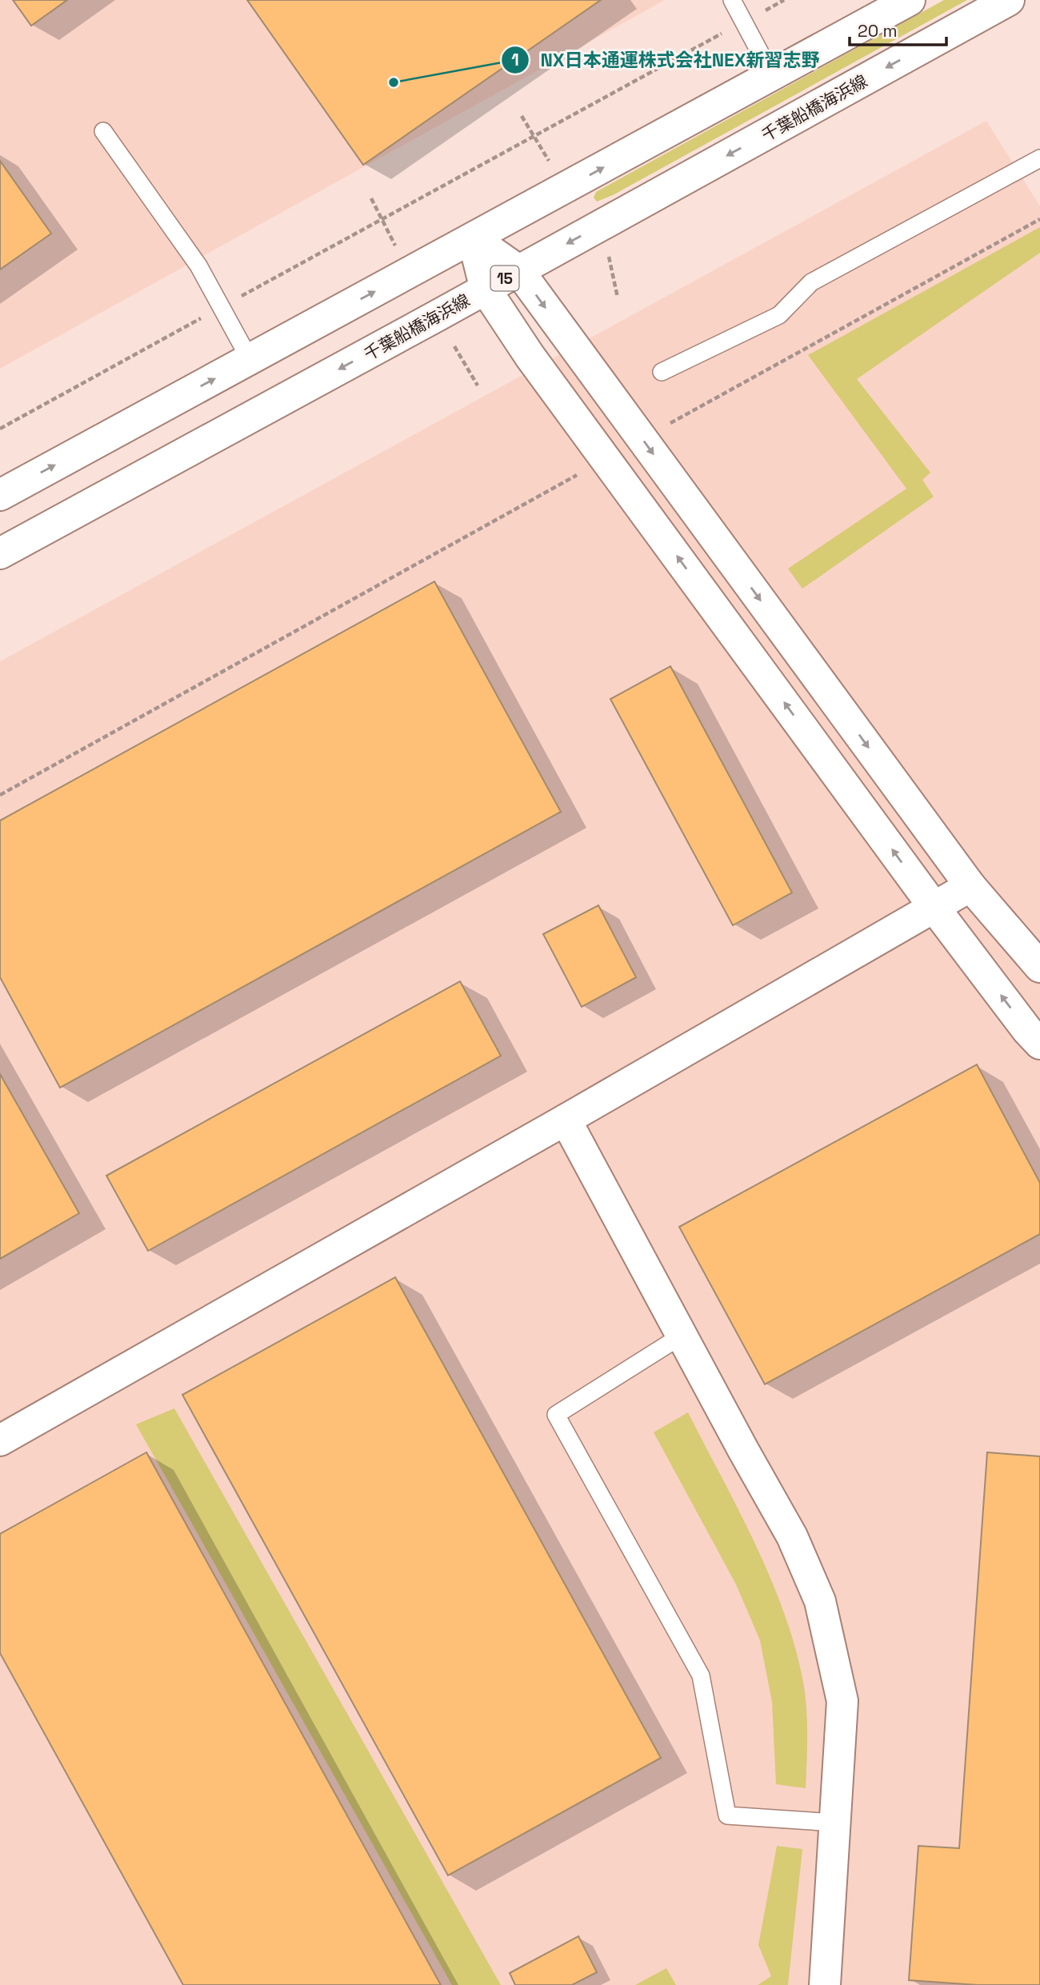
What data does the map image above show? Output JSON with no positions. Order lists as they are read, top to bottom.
{
  "streets": {
    "street": ["千葉船橋海浜線", "15"]
  },
  "places": ["NX日本通運株式会社NEX新習志野"],
  "scale_bar": "20 m"
}
